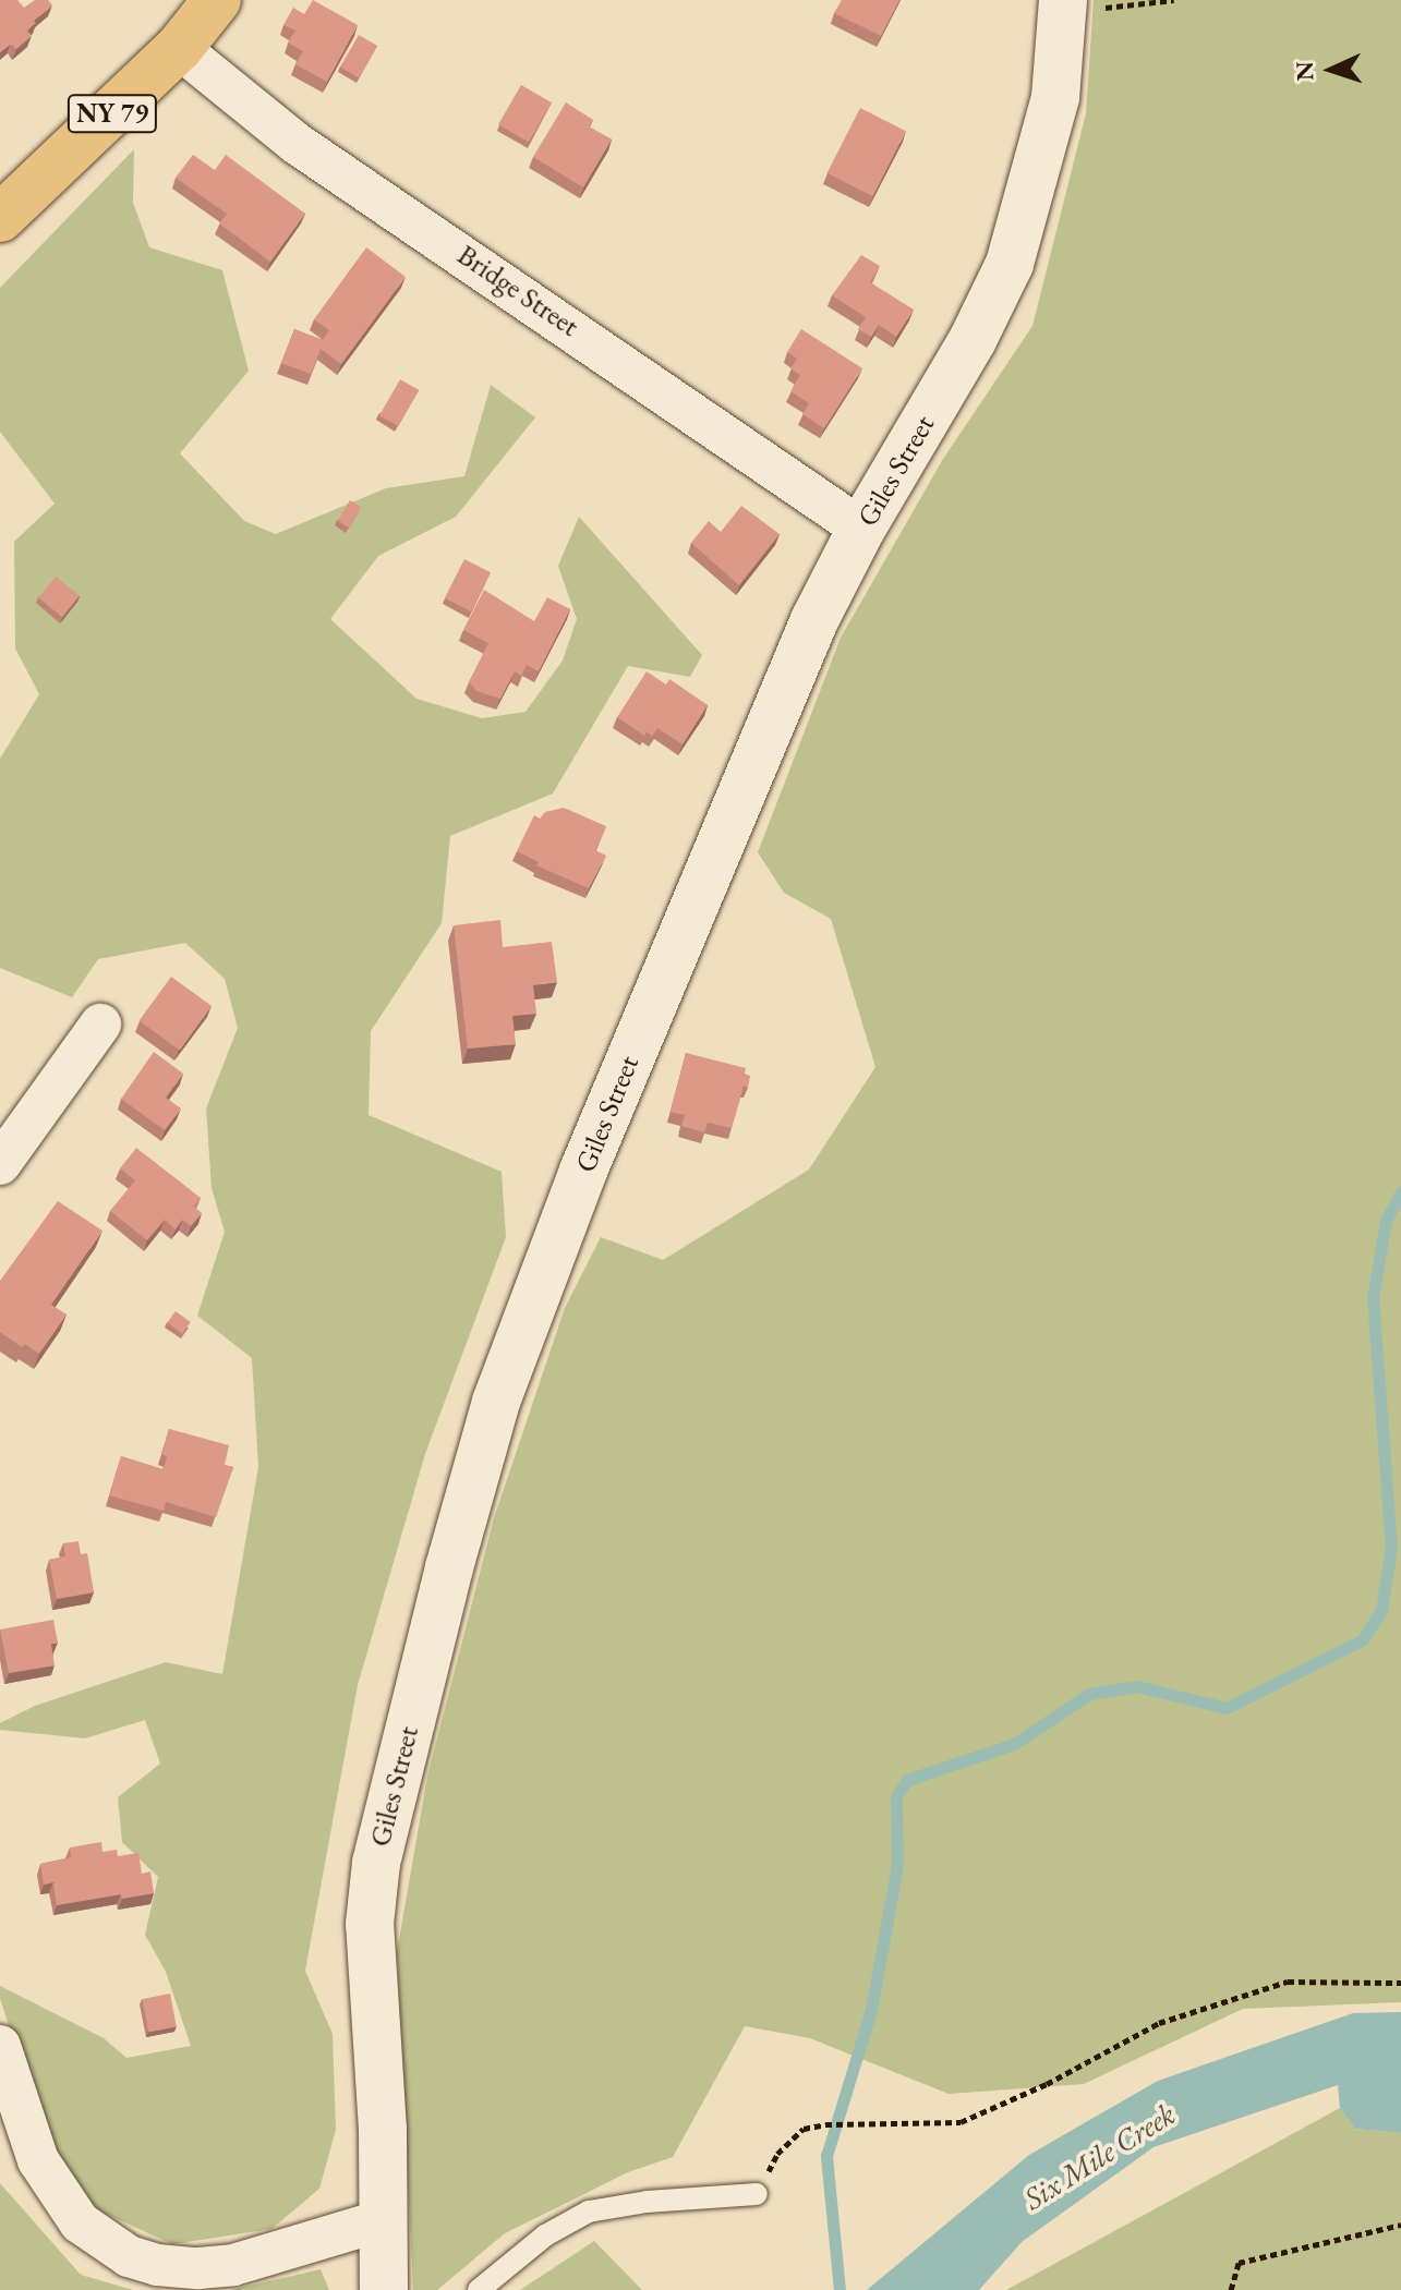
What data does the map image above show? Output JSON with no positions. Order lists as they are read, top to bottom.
{
  "streets": {
    "highway": ["NY 79"],
    "street": ["Bridge Street", "Giles Street"]
  },
  "crossings": [
    ["NY 79", "Bridge Street"],
    ["Bridge Street", "Giles Street"]
  ],
  "water": ["Six Mile Creek"],
  "north": "left"
}
